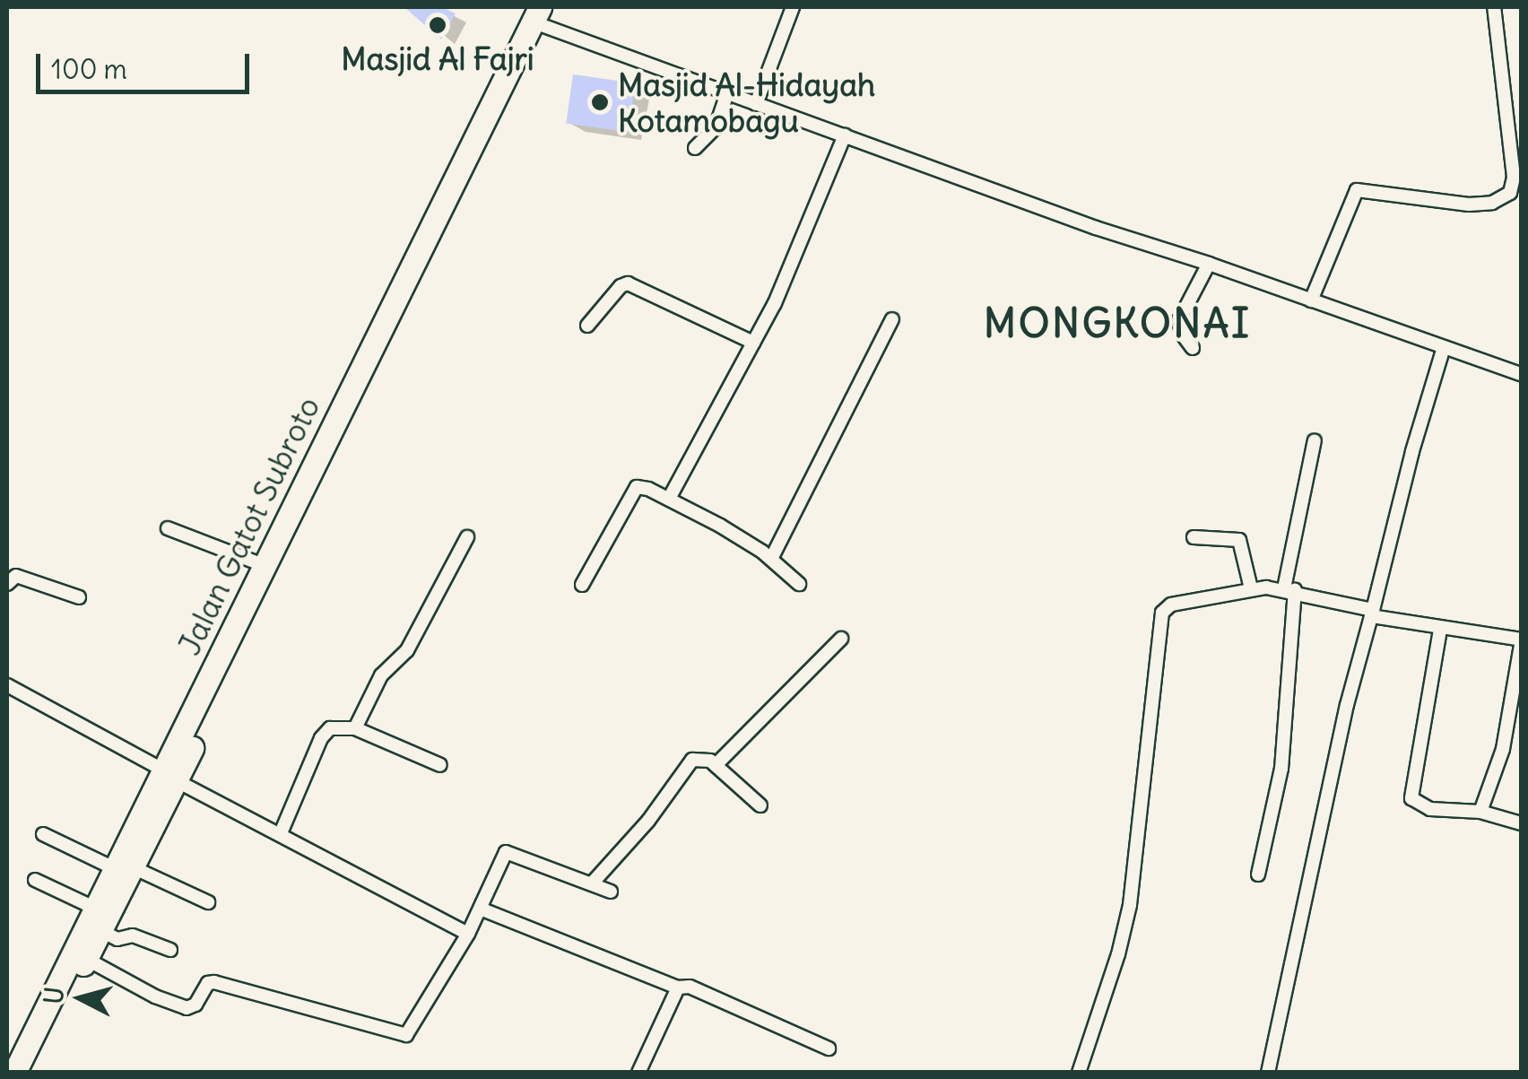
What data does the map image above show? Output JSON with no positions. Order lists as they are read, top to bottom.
{
  "streets": {
    "highway": ["Jalan Gatot Subroto"]
  },
  "districts": ["MONGKONAI"],
  "places": ["Masjid Al Fajri", "Masjid Al-Hidayah Kotamobagu"],
  "scale_bar": "100 m",
  "north": "left"
}
